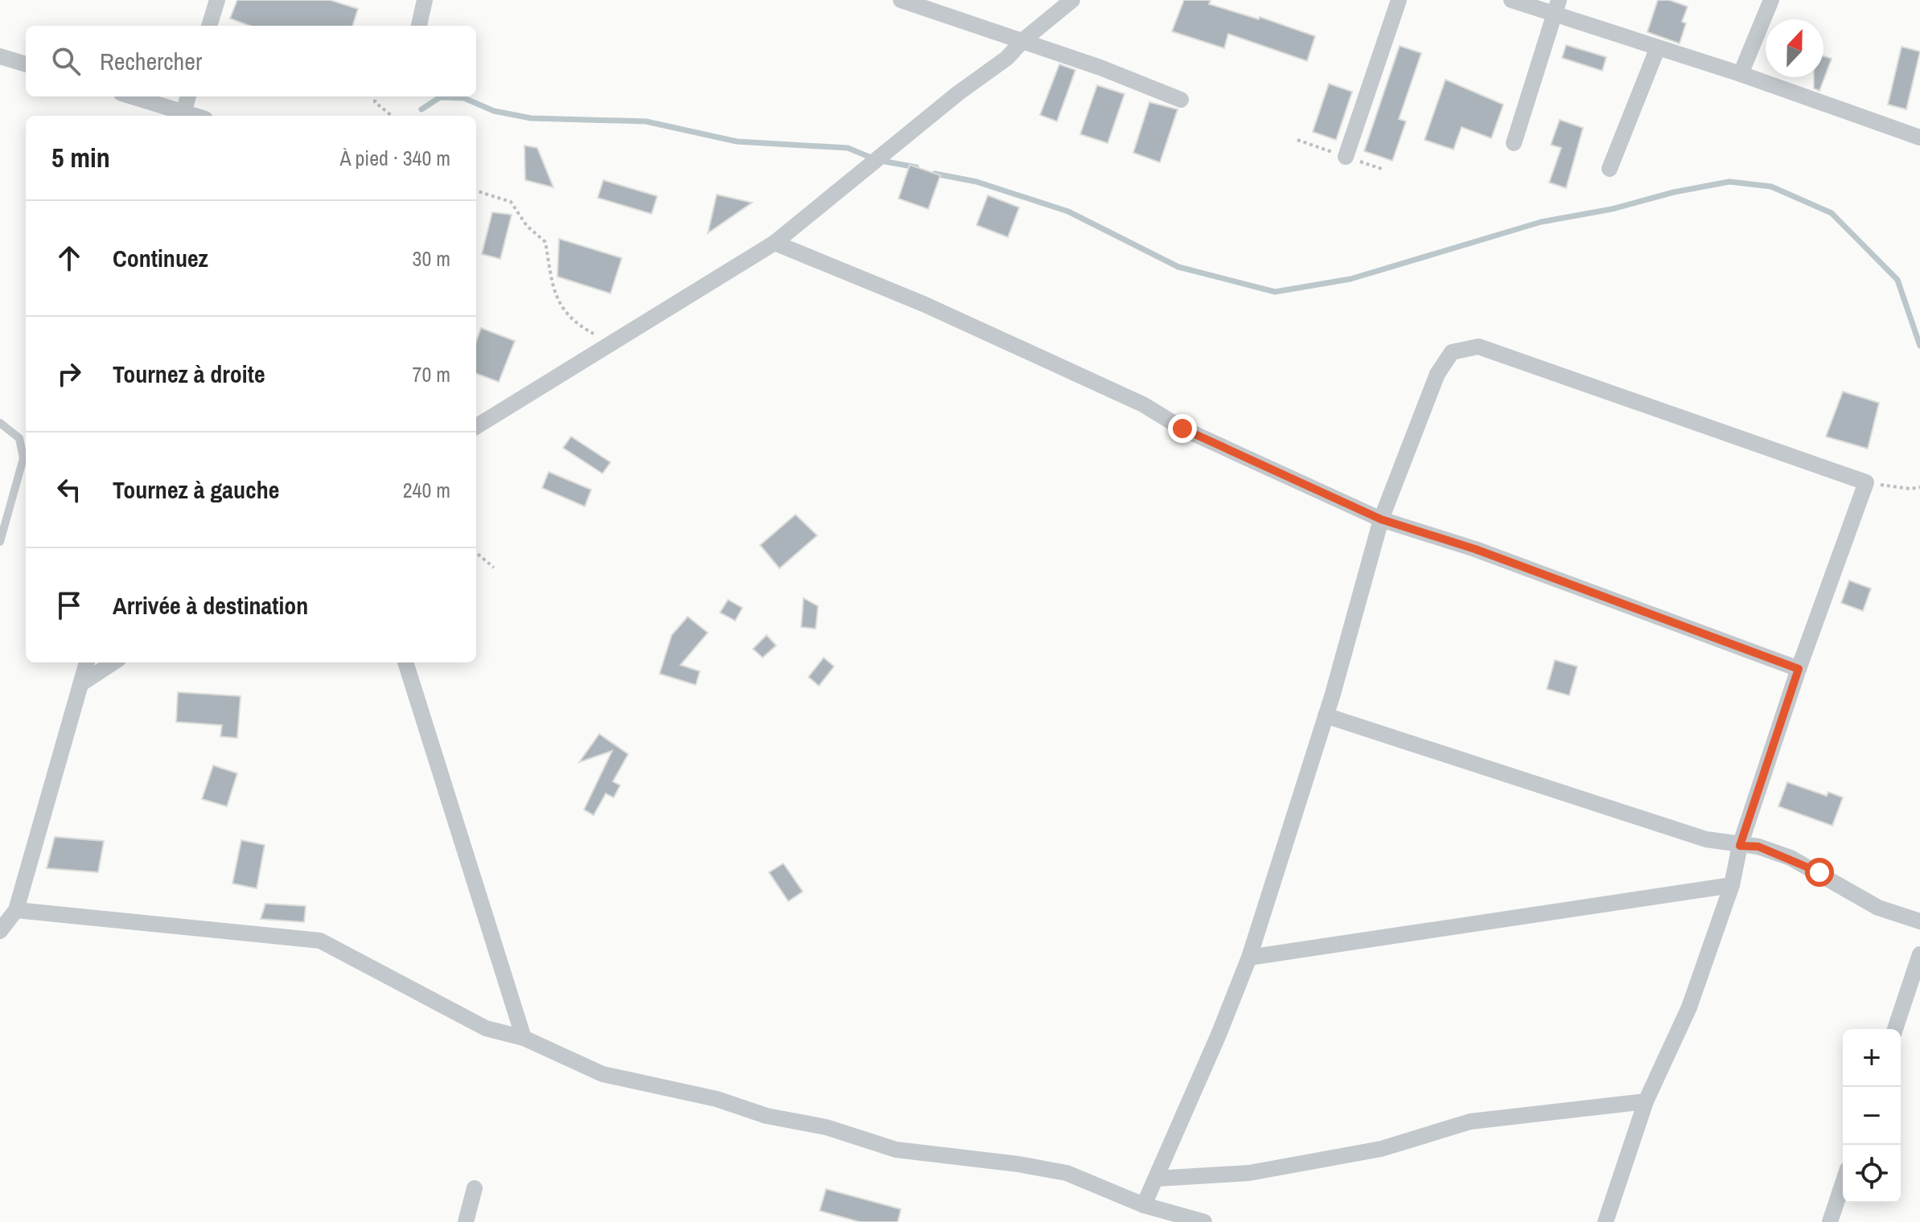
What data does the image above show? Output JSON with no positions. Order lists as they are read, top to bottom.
{
  "north": "top",
  "page": {
    "search": "Rechercher",
    "heading": ["5 min", "À pied · 340 m"],
    "list": [
      ["Continuez", "30 m"],
      ["Tournez à droite", "70 m"],
      ["Tournez à gauche", "240 m"],
      "Arrivée à destination"
    ],
    "map_buttons": ["+", "−"]
  }
}
